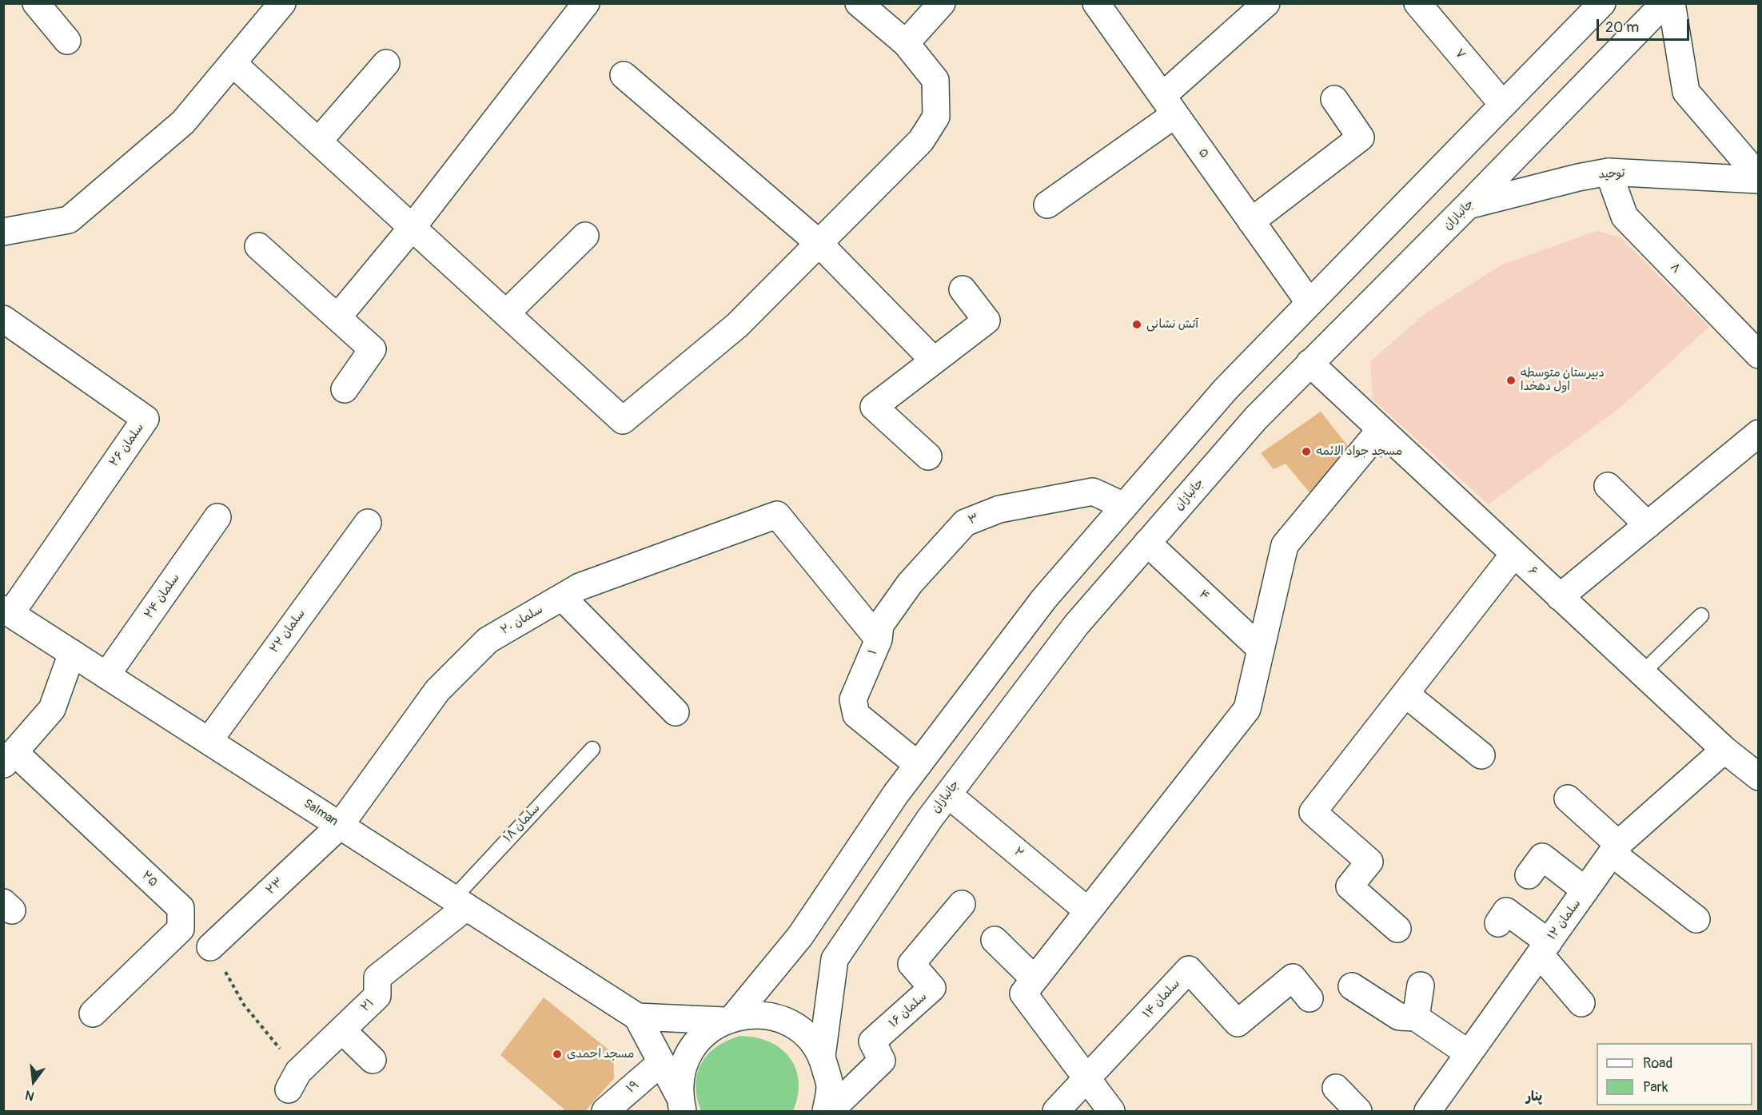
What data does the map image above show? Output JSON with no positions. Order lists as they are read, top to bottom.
{
  "streets": {
    "street": [
      "۷",
      "۵",
      "توحید",
      "جانبازان",
      "۸",
      "سلمان ۲۶",
      "۳",
      "۶",
      "۴",
      "سلمان ۲۴",
      "سلمان ۲۰",
      "سلمان ۲۲",
      "۱",
      "Salman",
      "۲",
      "۲۵",
      "۲۳",
      "سلمان ۱۲",
      "سلمان ۱۴",
      "۲۱",
      "سلمان ۱۶",
      "۱۹"
    ],
    "lane": ["سلمان ۱۸"]
  },
  "crossings": [
    ["توحید", "جانبازان"],
    ["توحید", "۸"],
    ["جانبازان", "۶"],
    ["جانبازان", "۴"],
    ["جانبازان", "۲"],
    ["سلمان ۲۶", "Salman"],
    ["۳", "۱"],
    ["۶", "سلمان ۱۲"],
    ["سلمان ۲۴", "Salman"],
    ["سلمان ۲۰", "۱"],
    ["سلمان ۲۰", "Salman"],
    ["سلمان ۲۰", "۲۳"],
    ["سلمان ۲۲", "Salman"],
    ["Salman", "سلمان ۱۸"],
    ["Salman", "۲۵"],
    ["Salman", "۲۳"],
    ["Salman", "۲۱"],
    ["سلمان ۱۸", "۲۱"]
  ],
  "districts": ["پنار"],
  "places": [
    "آتش نشانی",
    "دبیرستان متوسطه اول دهخدا",
    "مسجد جواد الائمه",
    "مسجد احمدی"
  ],
  "legend": ["Road", "Park"],
  "scale_bar": "20 m",
  "north": "bottom"
}
